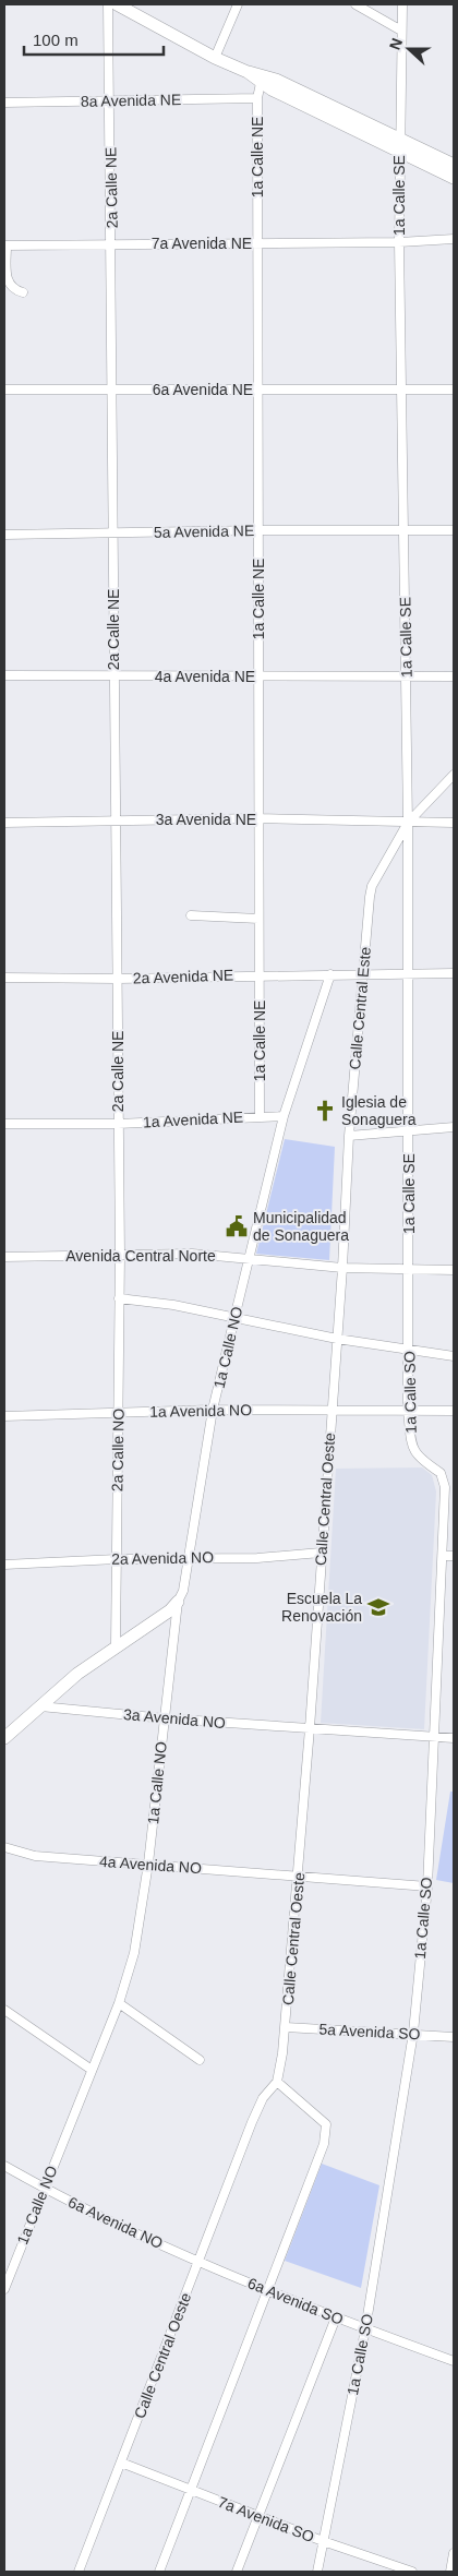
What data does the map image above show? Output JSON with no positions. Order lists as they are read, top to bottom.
{
  "streets": {
    "street": [
      "8a Avenida NE",
      "1a Calle NE",
      "2a Calle NE",
      "1a Calle SE",
      "7a Avenida NE",
      "6a Avenida NE",
      "5a Avenida NE",
      "4a Avenida NE",
      "3a Avenida NE",
      "2a Avenida NE",
      "Calle Central Este",
      "1a Avenida NE",
      "Avenida Central Norte",
      "1a Calle NO",
      "1a Calle SO",
      "1a Avenida NO",
      "2a Calle NO",
      "Calle Central Oeste",
      "2a Avenida NO",
      "3a Avenida NO",
      "4a Avenida NO",
      "5a Avenida SO",
      "6a Avenida NO",
      "6a Avenida SO",
      "7a Avenida SO"
    ]
  },
  "crossings": [
    ["8a Avenida NE", "1a Calle NE"],
    ["8a Avenida NE", "2a Calle NE"],
    ["1a Calle NE", "7a Avenida NE"],
    ["1a Calle NE", "6a Avenida NE"],
    ["1a Calle NE", "5a Avenida NE"],
    ["1a Calle NE", "4a Avenida NE"],
    ["1a Calle NE", "3a Avenida NE"],
    ["1a Calle NE", "2a Avenida NE"],
    ["1a Calle NE", "1a Avenida NE"],
    ["2a Calle NE", "7a Avenida NE"],
    ["2a Calle NE", "6a Avenida NE"],
    ["2a Calle NE", "5a Avenida NE"],
    ["2a Calle NE", "4a Avenida NE"],
    ["2a Calle NE", "3a Avenida NE"],
    ["2a Calle NE", "2a Avenida NE"],
    ["2a Calle NE", "1a Avenida NE"],
    ["2a Calle NE", "Avenida Central Norte"],
    ["2a Calle NE", "2a Calle NO"],
    ["1a Calle SE", "7a Avenida NE"],
    ["1a Calle SE", "6a Avenida NE"],
    ["1a Calle SE", "5a Avenida NE"],
    ["1a Calle SE", "4a Avenida NE"],
    ["1a Calle SE", "3a Avenida NE"],
    ["1a Calle SE", "2a Avenida NE"],
    ["1a Calle SE", "Calle Central Este"],
    ["1a Calle SE", "Avenida Central Norte"],
    ["1a Calle SE", "1a Calle SO"],
    ["3a Avenida NE", "Calle Central Este"],
    ["2a Avenida NE", "Calle Central Este"],
    ["Calle Central Este", "Avenida Central Norte"],
    ["Calle Central Este", "Calle Central Oeste"],
    ["Avenida Central Norte", "1a Calle NO"],
    ["Avenida Central Norte", "1a Calle SO"],
    ["Avenida Central Norte", "2a Calle NO"],
    ["Avenida Central Norte", "Calle Central Oeste"],
    ["1a Calle NO", "1a Avenida NO"],
    ["1a Calle NO", "2a Avenida NO"],
    ["1a Calle NO", "3a Avenida NO"],
    ["1a Calle NO", "4a Avenida NO"],
    ["1a Calle NO", "6a Avenida NO"],
    ["1a Calle SO", "1a Avenida NO"],
    ["1a Calle SO", "3a Avenida NO"],
    ["1a Calle SO", "4a Avenida NO"],
    ["1a Calle SO", "5a Avenida SO"],
    ["1a Calle SO", "6a Avenida SO"],
    ["1a Calle SO", "7a Avenida SO"],
    ["1a Avenida NO", "2a Calle NO"],
    ["1a Avenida NO", "Calle Central Oeste"],
    ["2a Calle NO", "2a Avenida NO"],
    ["Calle Central Oeste", "2a Avenida NO"],
    ["Calle Central Oeste", "3a Avenida NO"],
    ["Calle Central Oeste", "4a Avenida NO"],
    ["Calle Central Oeste", "5a Avenida SO"],
    ["Calle Central Oeste", "6a Avenida NO"],
    ["Calle Central Oeste", "6a Avenida SO"],
    ["Calle Central Oeste", "7a Avenida SO"],
    ["6a Avenida NO", "6a Avenida SO"]
  ],
  "places": {
    "church": ["Iglesia de Sonaguera"],
    "public building": ["Municipalidad de Sonaguera"],
    "school or university": ["Escuela La Renovación"]
  },
  "scale_bar": "100 m",
  "north": "left"
}
